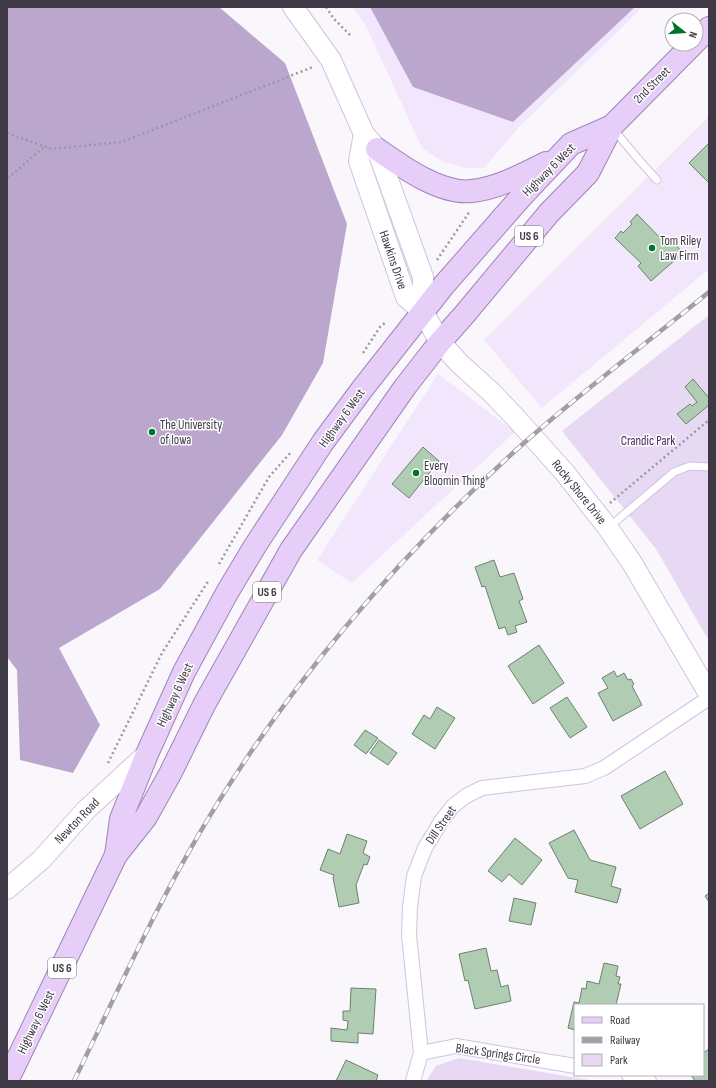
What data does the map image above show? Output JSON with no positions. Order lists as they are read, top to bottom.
{
  "streets": {
    "main road": ["2nd Street", "Highway 6 West", "US 6"],
    "street": [
      "Hawkins Drive",
      "Rocky Shore Drive",
      "Newton Road",
      "Dill Street",
      "Black Springs Circle"
    ]
  },
  "crossings": [
    ["2nd Street", "Highway 6 West"],
    ["Highway 6 West", "Hawkins Drive"],
    ["Highway 6 West", "Rocky Shore Drive"],
    ["Highway 6 West", "Newton Road"],
    ["Hawkins Drive", "Rocky Shore Drive"],
    ["Dill Street", "Black Springs Circle"]
  ],
  "parks": ["Crandic Park"],
  "places": ["Tom Riley Law Firm", "The University of Iowa", "Every Bloomin Thing"],
  "legend": ["Road", "Railway", "Park"],
  "north": "right"
}
